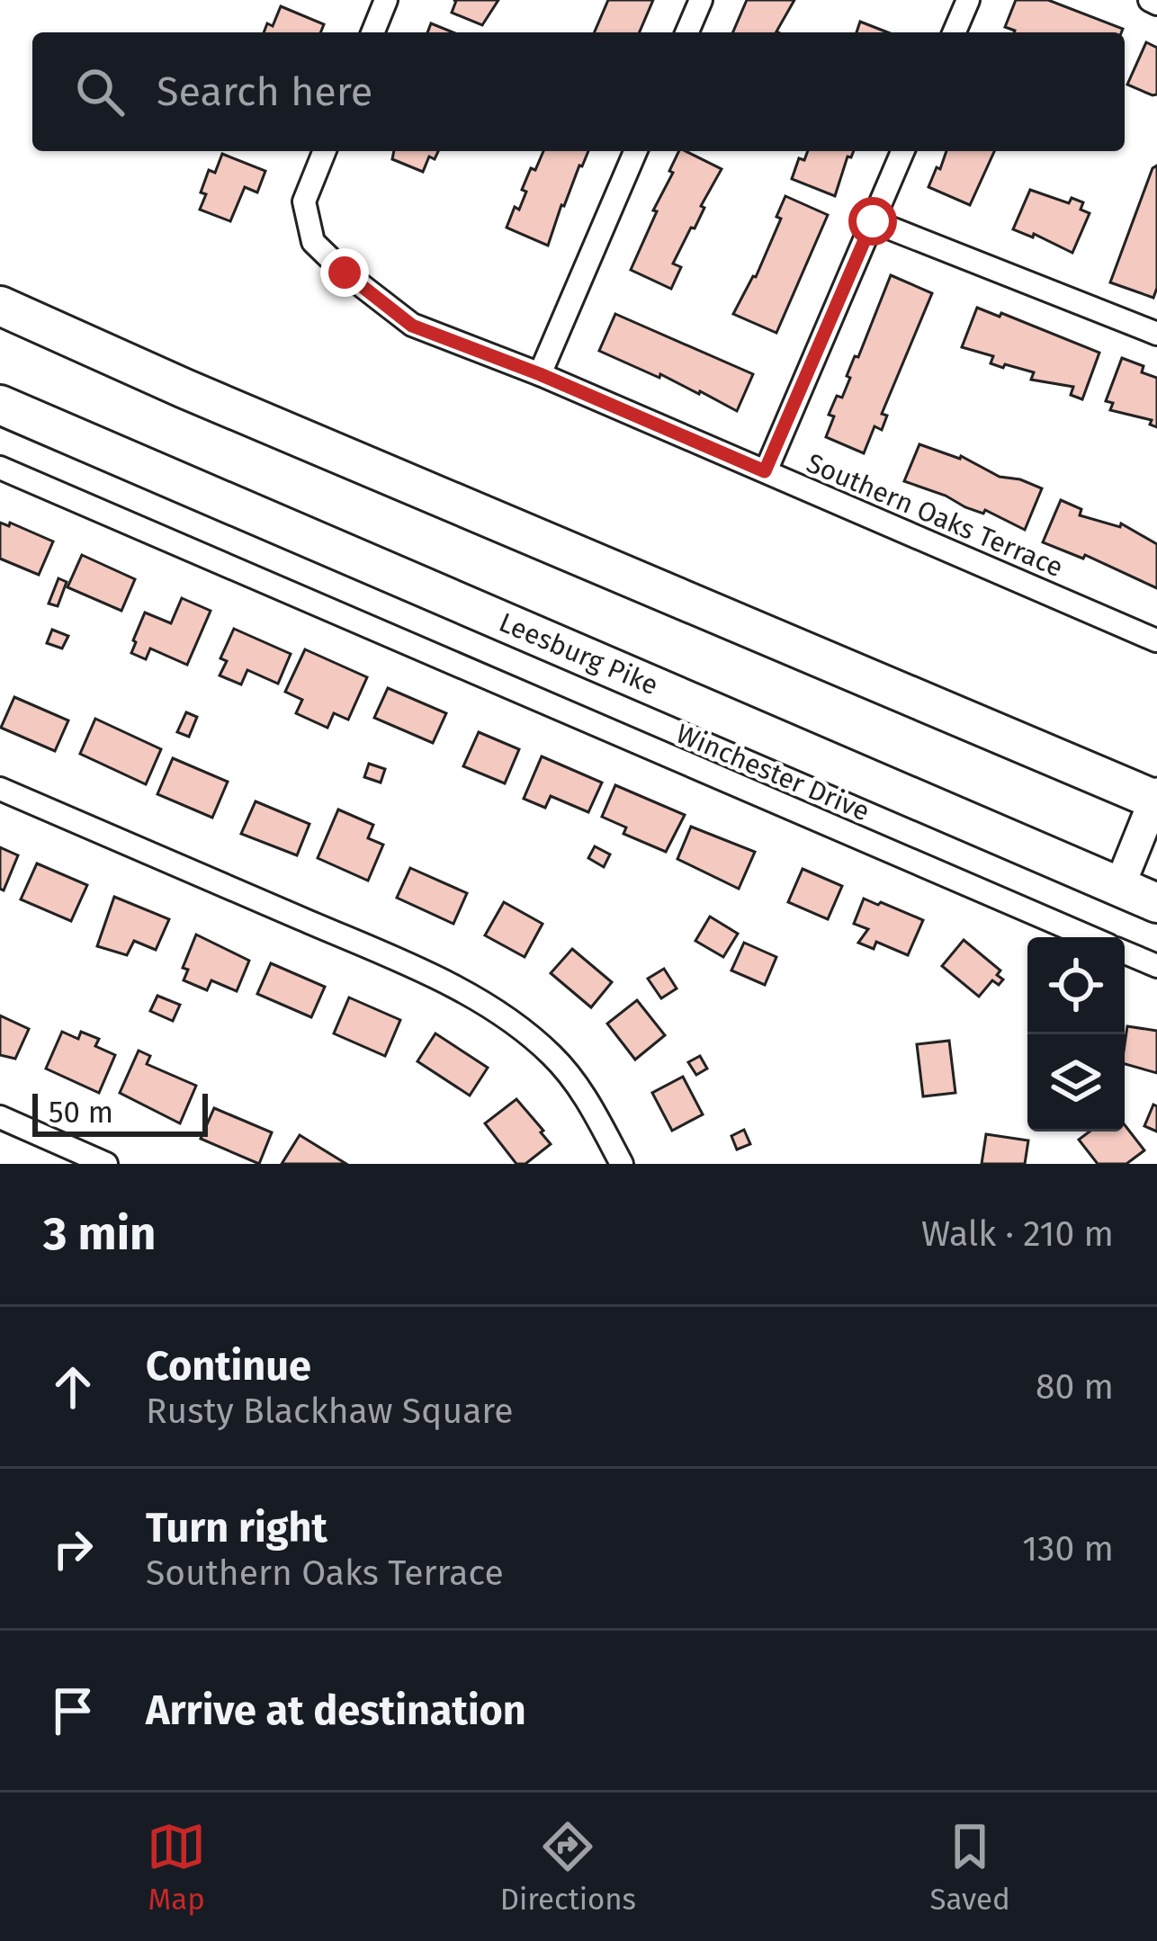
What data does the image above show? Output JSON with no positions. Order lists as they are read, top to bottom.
{
  "streets": {
    "highway": ["Leesburg Pike"],
    "street": ["Southern Oaks Terrace", "Winchester Drive"]
  },
  "scale_bar": "50 m",
  "page": {
    "search": "Search here",
    "scale": "50 m",
    "heading": ["3 min", "Walk · 210 m"],
    "list": [
      ["Continue", "Rusty Blackhaw Square", "80 m"],
      ["Turn right", "Southern Oaks Terrace", "130 m"],
      "Arrive at destination"
    ],
    "nav": ["Map", "Directions", "Saved"]
  }
}
